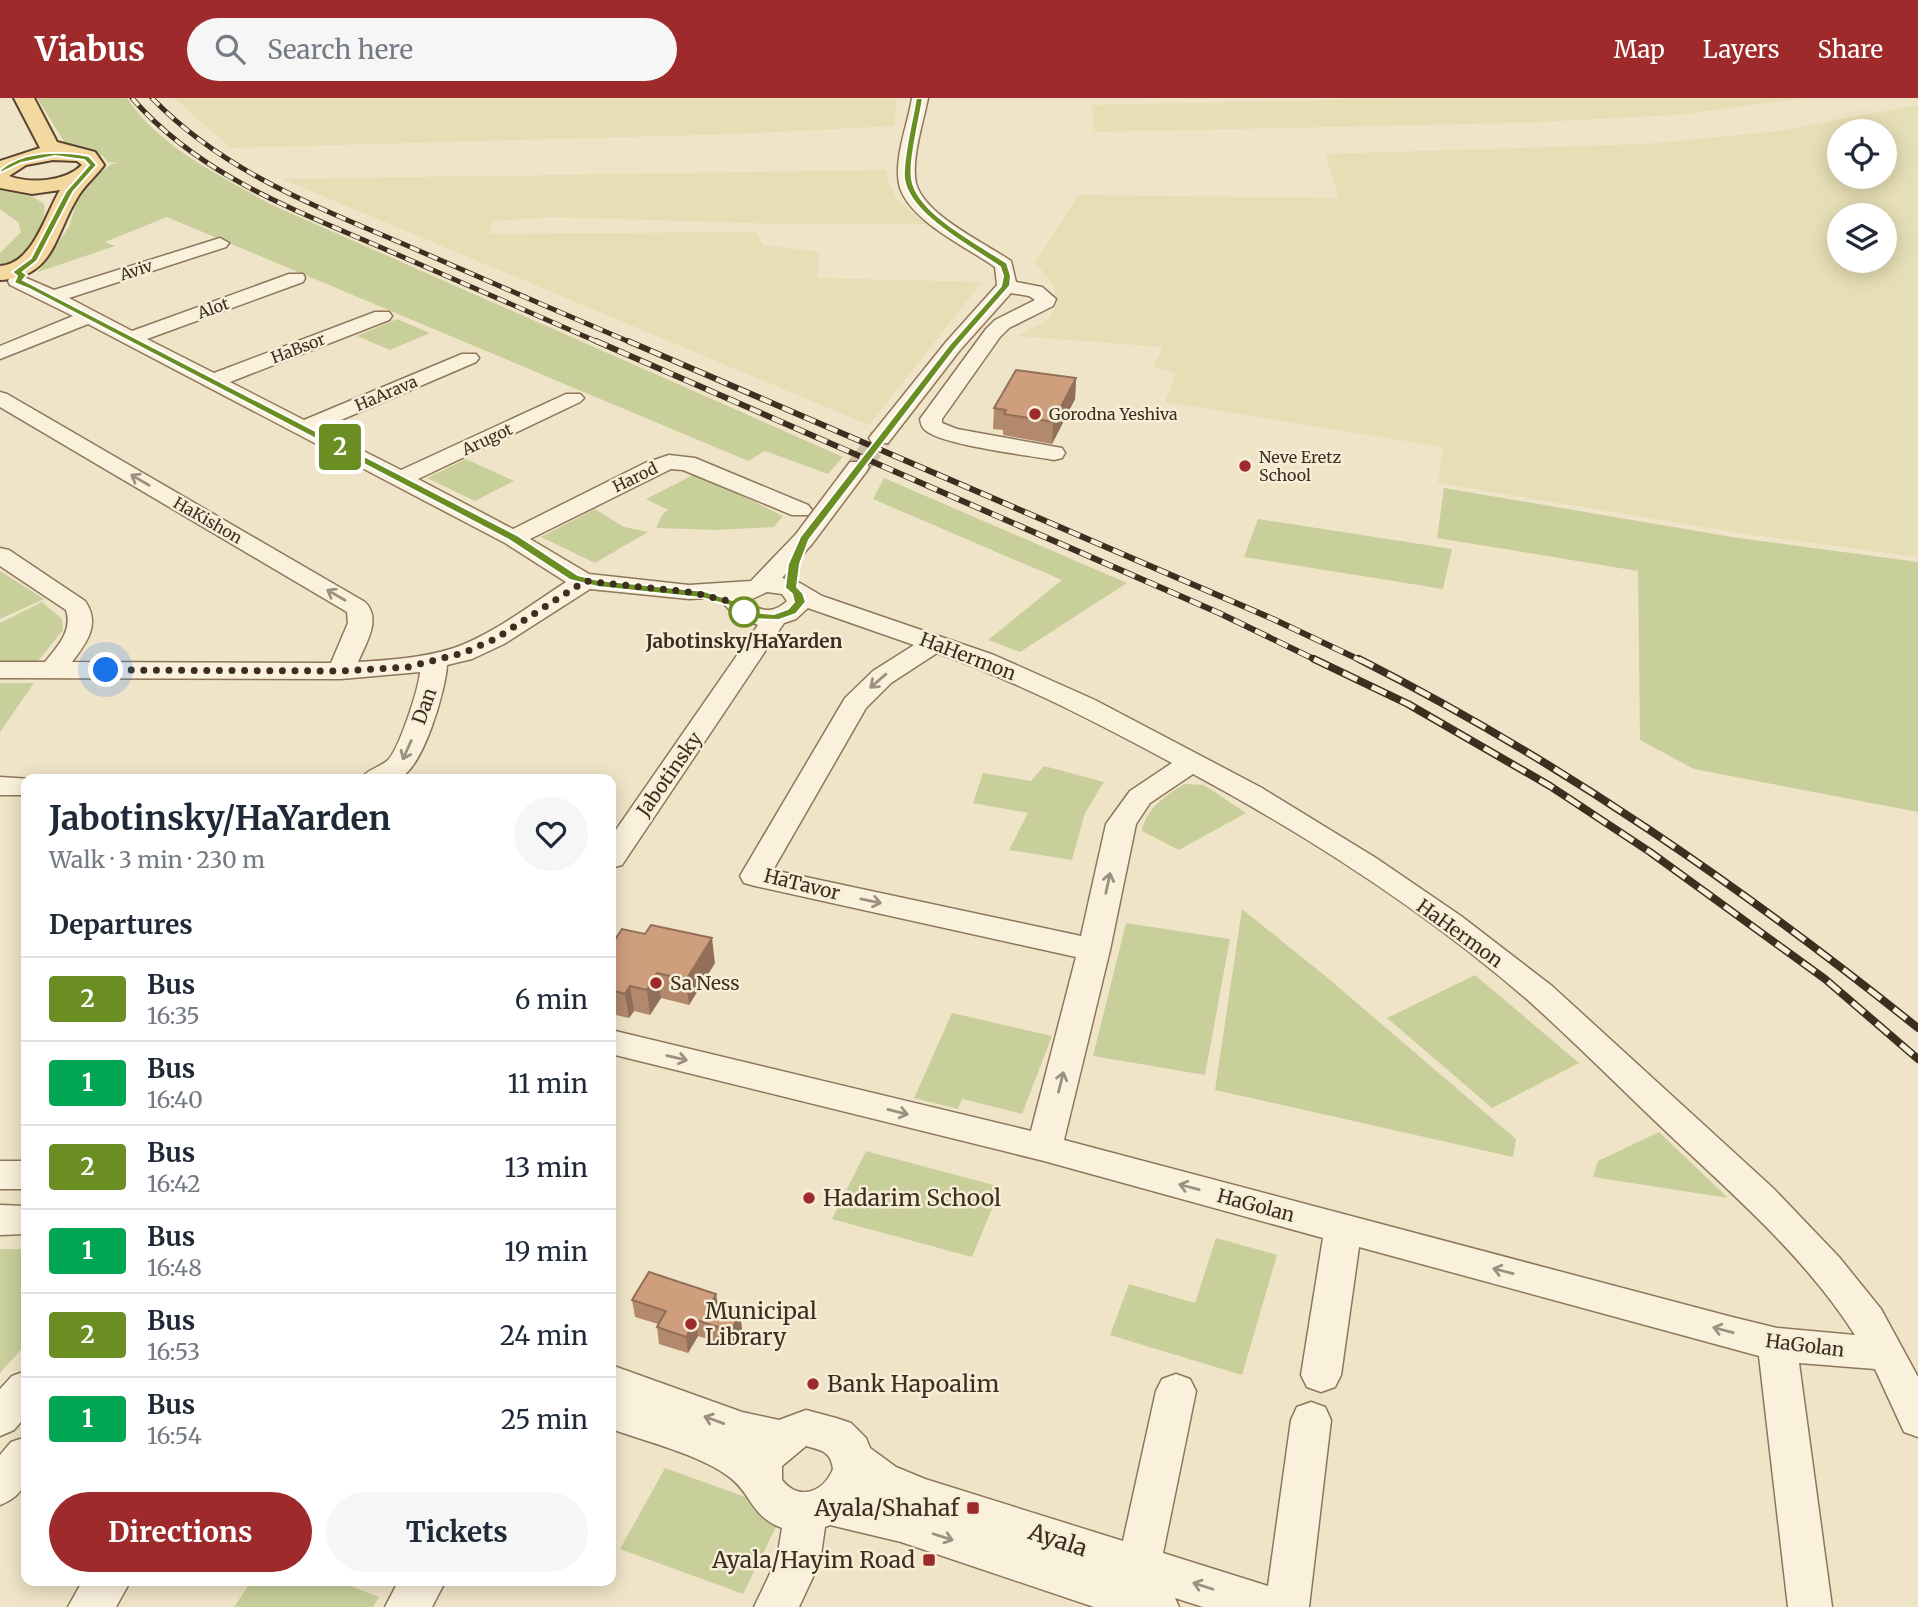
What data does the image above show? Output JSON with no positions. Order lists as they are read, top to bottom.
{
  "streets": {
    "street": [
      "Aviv",
      "Alot",
      "HaBsor",
      "HaArava",
      "Arugot",
      "Harod",
      "HaKishon",
      "HaHermon",
      "Dan",
      "Jabotinsky",
      "HaTavor",
      "HaGolan",
      "Ayala"
    ]
  },
  "crossings": [
    ["HaHermon", "Jabotinsky"],
    ["HaHermon", "HaTavor"],
    ["HaHermon", "HaGolan"]
  ],
  "one_way": ["Dan"],
  "places": {
    "other": [
      "Gorodna Yeshiva",
      "Neve Eretz School",
      "Jabotinsky/HaYarden",
      "Sa Ness",
      "Hadarim School",
      "Municipal Library",
      "Bank Hapoalim"
    ],
    "transit": ["Ayala/Shahaf", "Ayala/Hayim Road"]
  },
  "lines": ["bus line 2"],
  "page": {
    "header": "Viabus",
    "search": "Search here",
    "nav": ["Map", "Layers", "Share"],
    "on_map": "2",
    "heading": [
      ["Jabotinsky/HaYarden", "Walk · 3 min · 230 m"],
      "Departures"
    ],
    "list": [
      {
        "mark": "2",
        "name": "Bus",
        "note": "16:35",
        "value": "6 min"
      },
      {
        "mark": "1",
        "name": "Bus",
        "note": "16:40",
        "value": "11 min"
      },
      {
        "mark": "2",
        "name": "Bus",
        "note": "16:42",
        "value": "13 min"
      },
      {
        "mark": "1",
        "name": "Bus",
        "note": "16:48",
        "value": "19 min"
      },
      {
        "mark": "2",
        "name": "Bus",
        "note": "16:53",
        "value": "24 min"
      },
      {
        "mark": "1",
        "name": "Bus",
        "note": "16:54",
        "value": "25 min"
      }
    ],
    "buttons": ["Directions", "Tickets"]
  }
}
